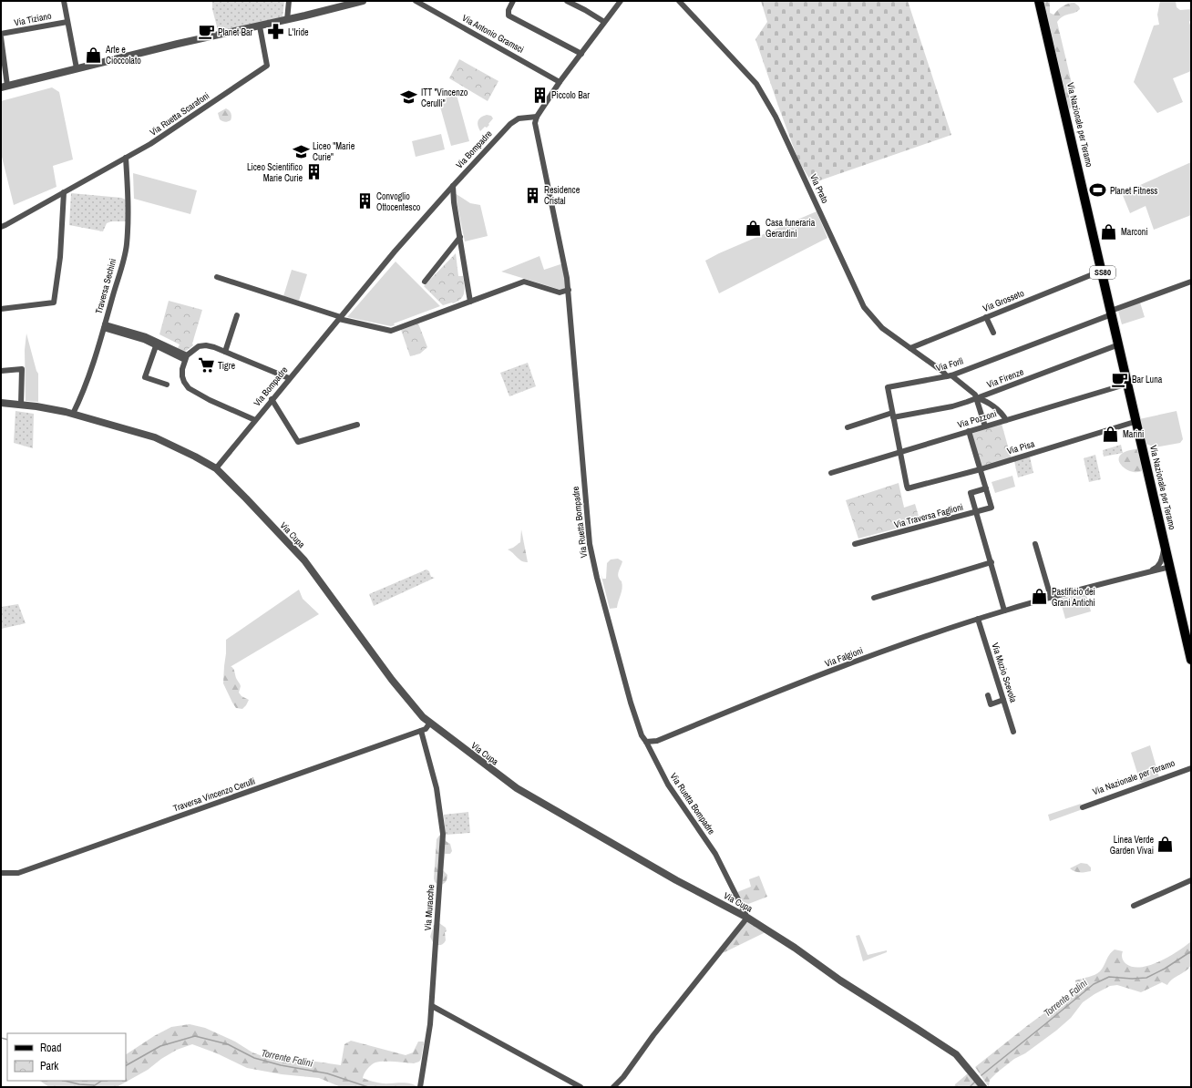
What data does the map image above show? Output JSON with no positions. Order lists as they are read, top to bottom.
{
  "streets": {
    "main road": ["Via Nazionale per Teramo", "SS80"],
    "street": [
      "Via Tiziano",
      "Via Antonio Gramsci",
      "Via Ruetta Scarafoni",
      "Via Bompadre",
      "Via Prato",
      "Traversa Sechini",
      "Via Grosseto",
      "Via Forlì",
      "Via Firenze",
      "Via Pozzoni",
      "Via Pisa",
      "Via Traversa Faglioni",
      "Via Ruetta Bompadre",
      "Via Cupa",
      "Via Falgioni",
      "Via Muzio Scevola",
      "Traversa Vincenzo Cerulli",
      "Via Muracche"
    ]
  },
  "crossings": [
    ["Via Ruetta Scarafoni", "Traversa Sechini"],
    ["Via Nazionale per Teramo", "Via Grosseto"],
    ["Via Nazionale per Teramo", "Via Forlì"],
    ["Via Nazionale per Teramo", "Via Firenze"],
    ["Via Nazionale per Teramo", "Via Pozzoni"],
    ["Via Nazionale per Teramo", "Via Pisa"],
    ["Via Nazionale per Teramo", "Via Falgioni"],
    ["Via Bompadre", "Via Ruetta Bompadre"],
    ["Via Bompadre", "Via Cupa"],
    ["Via Prato", "Via Grosseto"],
    ["Via Prato", "Via Forlì"],
    ["Via Prato", "Via Firenze"],
    ["Via Prato", "Via Pozzoni"],
    ["Traversa Sechini", "Via Cupa"],
    ["Via Forlì", "Via Firenze"],
    ["Via Forlì", "Via Pozzoni"],
    ["Via Forlì", "Via Pisa"],
    ["Via Traversa Faglioni", "Via Falgioni"],
    ["Via Ruetta Bompadre", "Via Cupa"],
    ["Via Ruetta Bompadre", "Via Falgioni"],
    ["Via Cupa", "Traversa Vincenzo Cerulli"],
    ["Via Falgioni", "Via Muzio Scevola"],
    ["Traversa Vincenzo Cerulli", "Via Muracche"]
  ],
  "water": ["Torrente Falini"],
  "places": {
    "cafe": ["Planet Bar", "Bar Luna"],
    "pharmacy": ["L'Iride"],
    "shop": [
      "Arte e Cioccolato",
      "Casa funeraria Gerardini",
      "Marconi",
      "Marini",
      "Pastificio dei Grani Antichi",
      "Linea Verde Garden Vivai"
    ],
    "building": [
      "Piccolo Bar",
      "Liceo Scientifico Marie Curie",
      "Residence Cristal",
      "Convoglio Ottocentesco"
    ],
    "school or university": ["ITT \"Vincenzo Cerulli\"", "Liceo \"Marie Curie\""],
    "sports": ["Planet Fitness"],
    "supermarket": ["Tigre"]
  },
  "legend": ["Road", "Park"]
}
